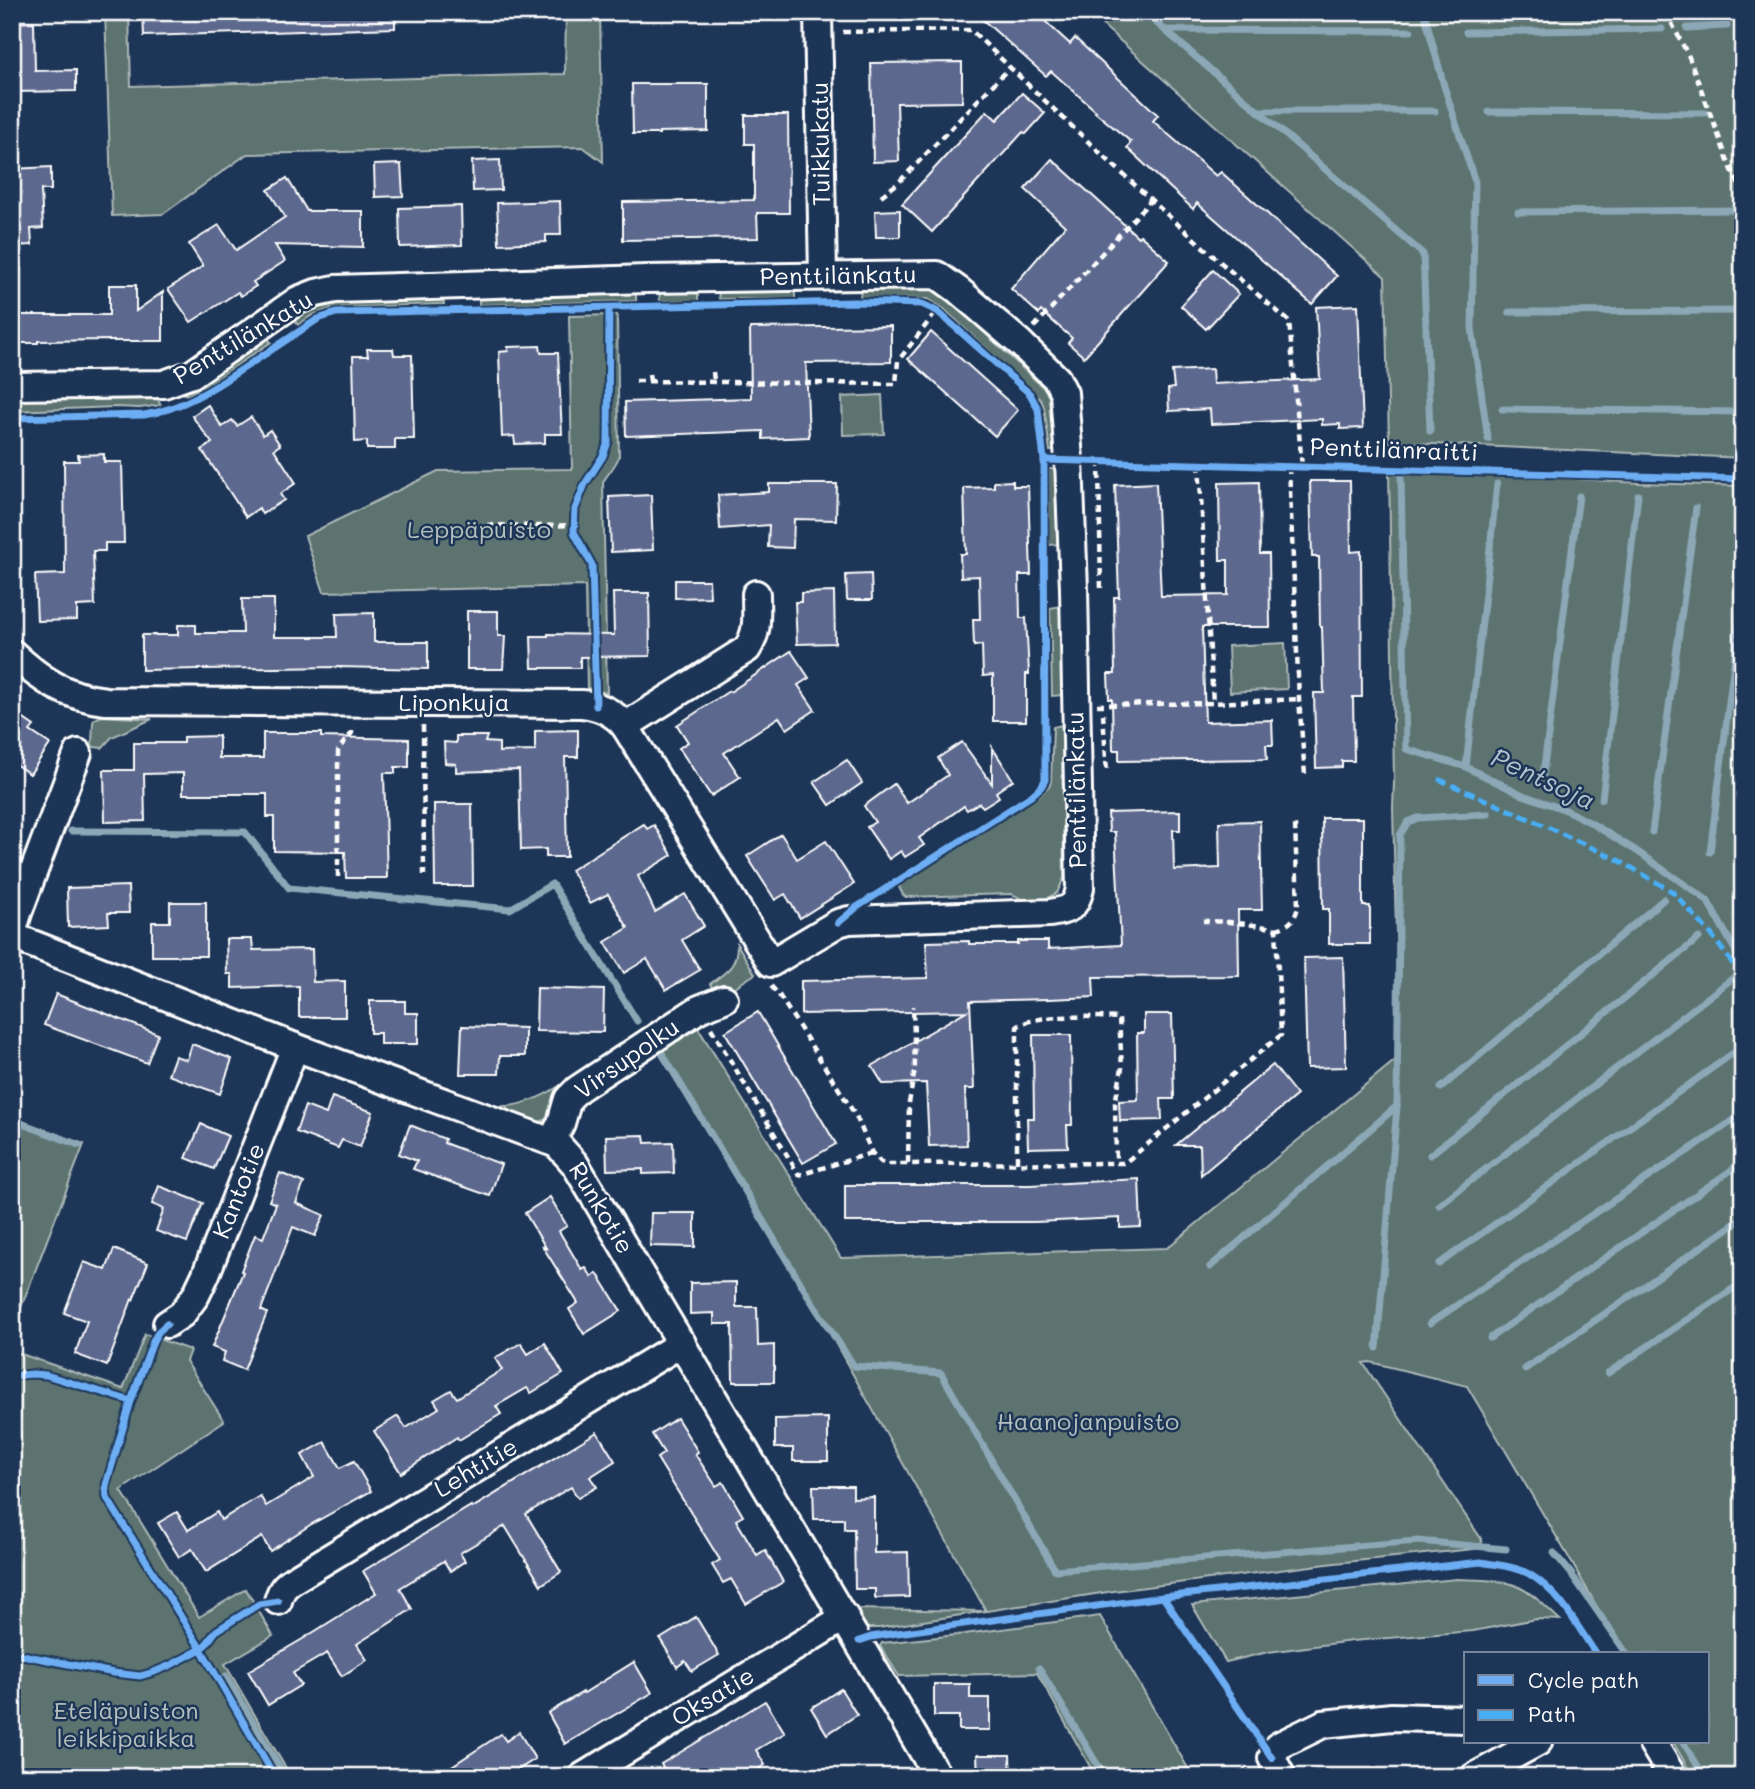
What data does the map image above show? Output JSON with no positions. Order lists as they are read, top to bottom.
{
  "streets": {
    "street": [
      "Tuikkukatu",
      "Penttilänkatu",
      "Liponkuja",
      "Virsupolku",
      "Kantotie",
      "Runkotie",
      "Lehtitie",
      "Oksatie"
    ],
    "cycle path": ["Penttilänraitti"]
  },
  "crossings": [
    ["Tuikkukatu", "Penttilänkatu"],
    ["Penttilänkatu", "Liponkuja"],
    ["Virsupolku", "Runkotie"],
    ["Kantotie", "Runkotie"],
    ["Runkotie", "Lehtitie"],
    ["Runkotie", "Oksatie"]
  ],
  "water": ["Pentsoja"],
  "parks": ["Leppäpuisto", "Haanojanpuisto", "Eteläpuiston leikkipaikka"],
  "legend": ["Cycle path", "Path"]
}
